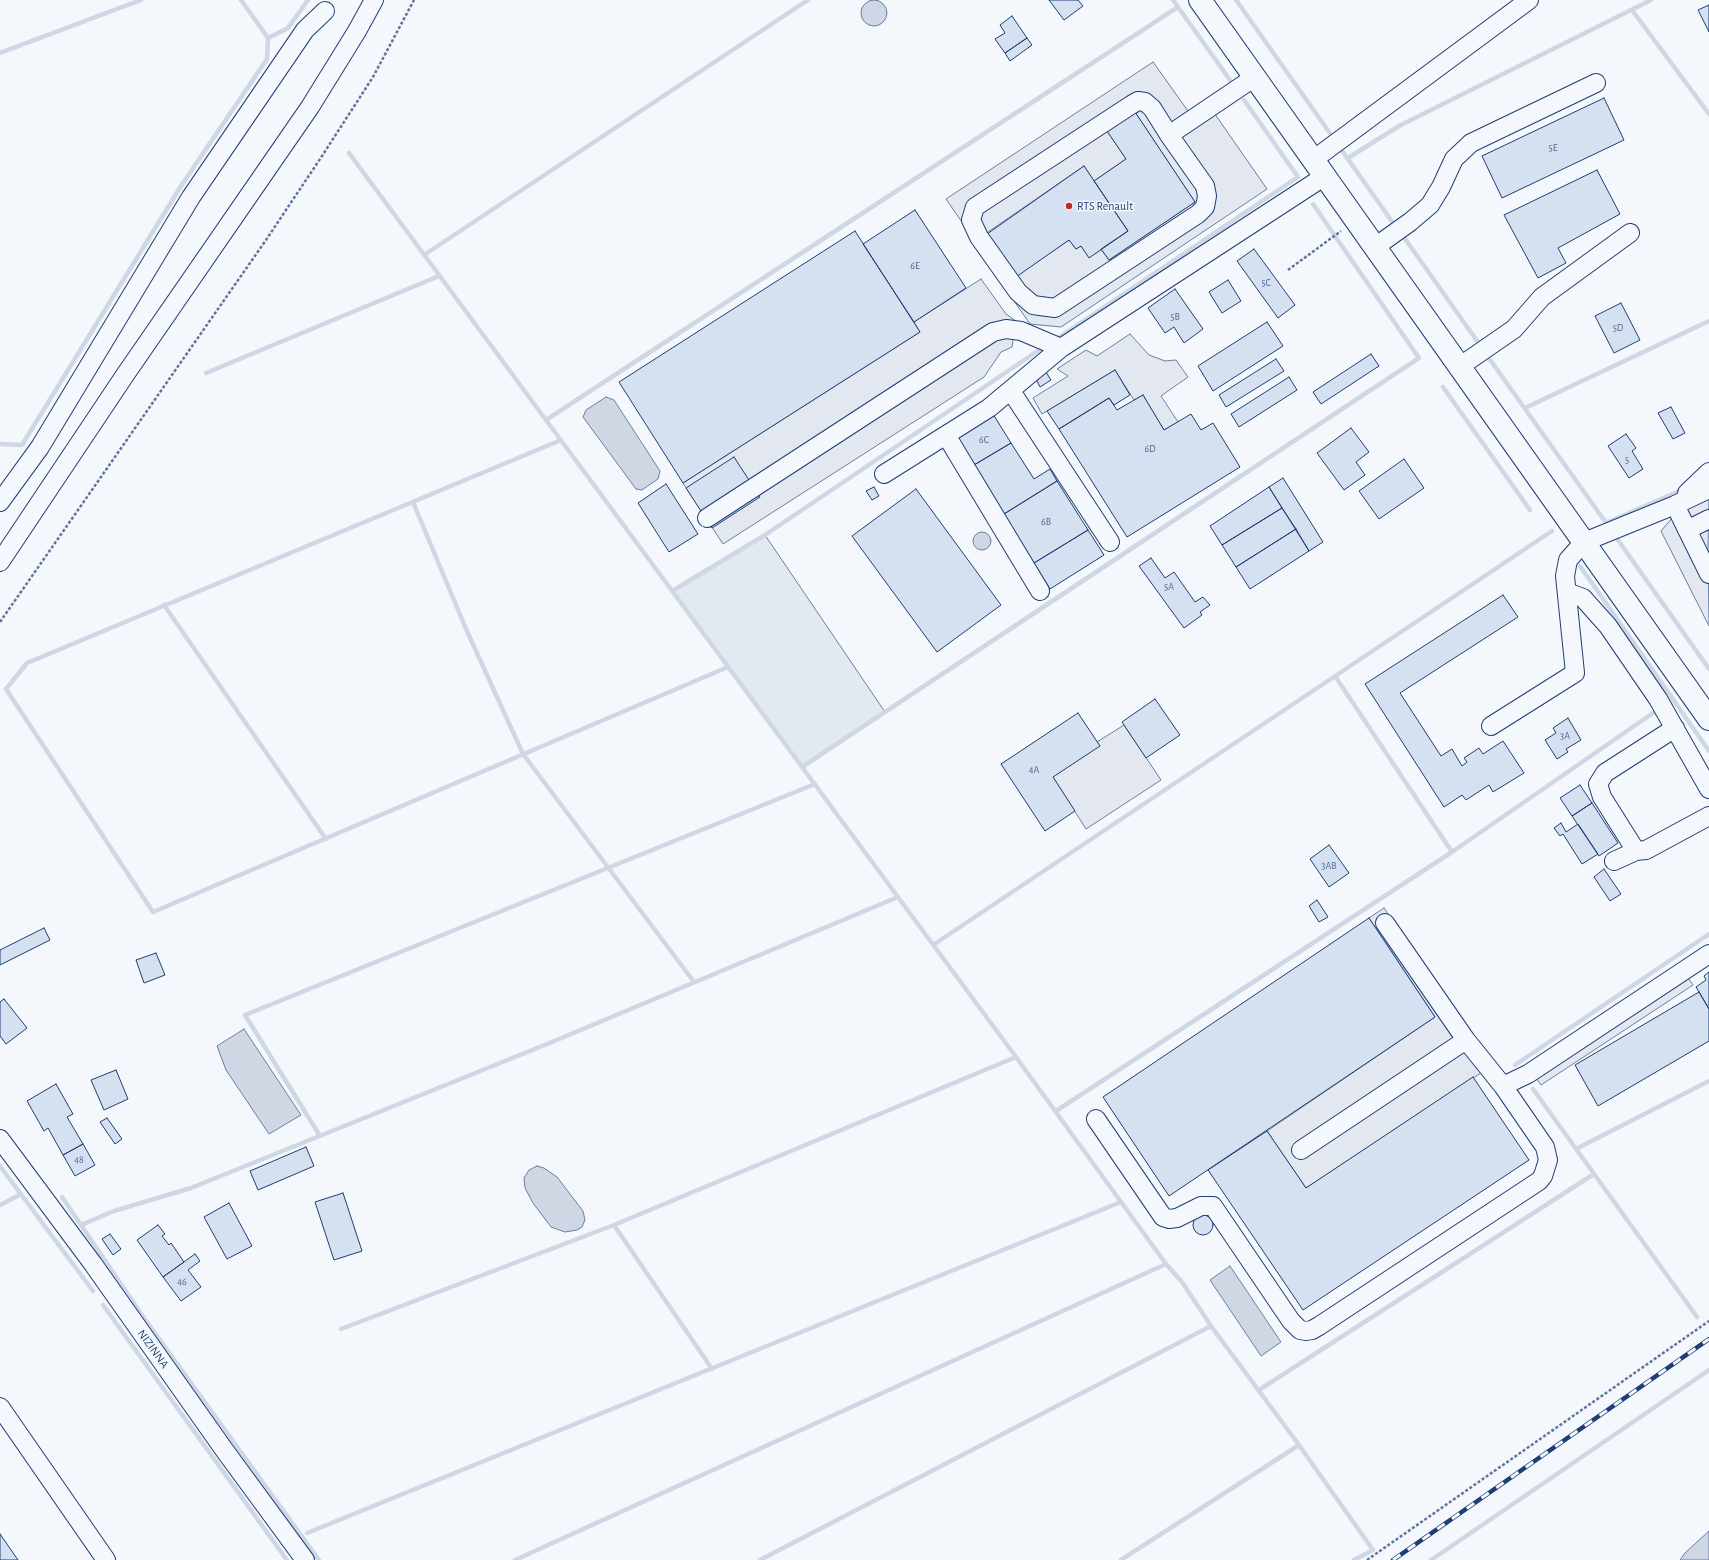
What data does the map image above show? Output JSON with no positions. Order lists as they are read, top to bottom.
{
  "streets": {
    "street": ["NIZINNA"]
  },
  "places": ["RTS Renault"],
  "house_numbers": [
    "5E",
    "6E",
    "5C",
    "5B",
    "5D",
    "6C",
    "6D",
    "5",
    "6B",
    "5A",
    "3A",
    "4A",
    "3AB",
    "48",
    "46"
  ]
}
